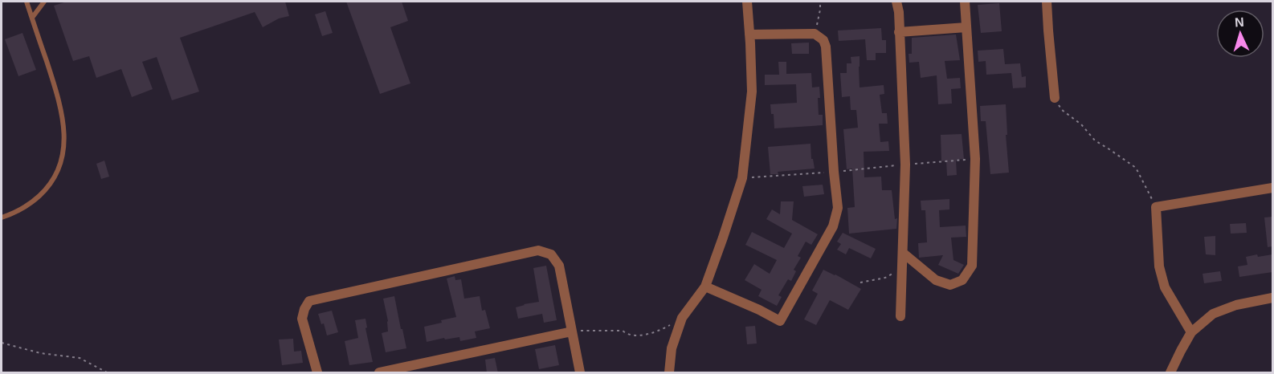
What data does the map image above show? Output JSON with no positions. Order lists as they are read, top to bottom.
{
  "north": "top"
}
